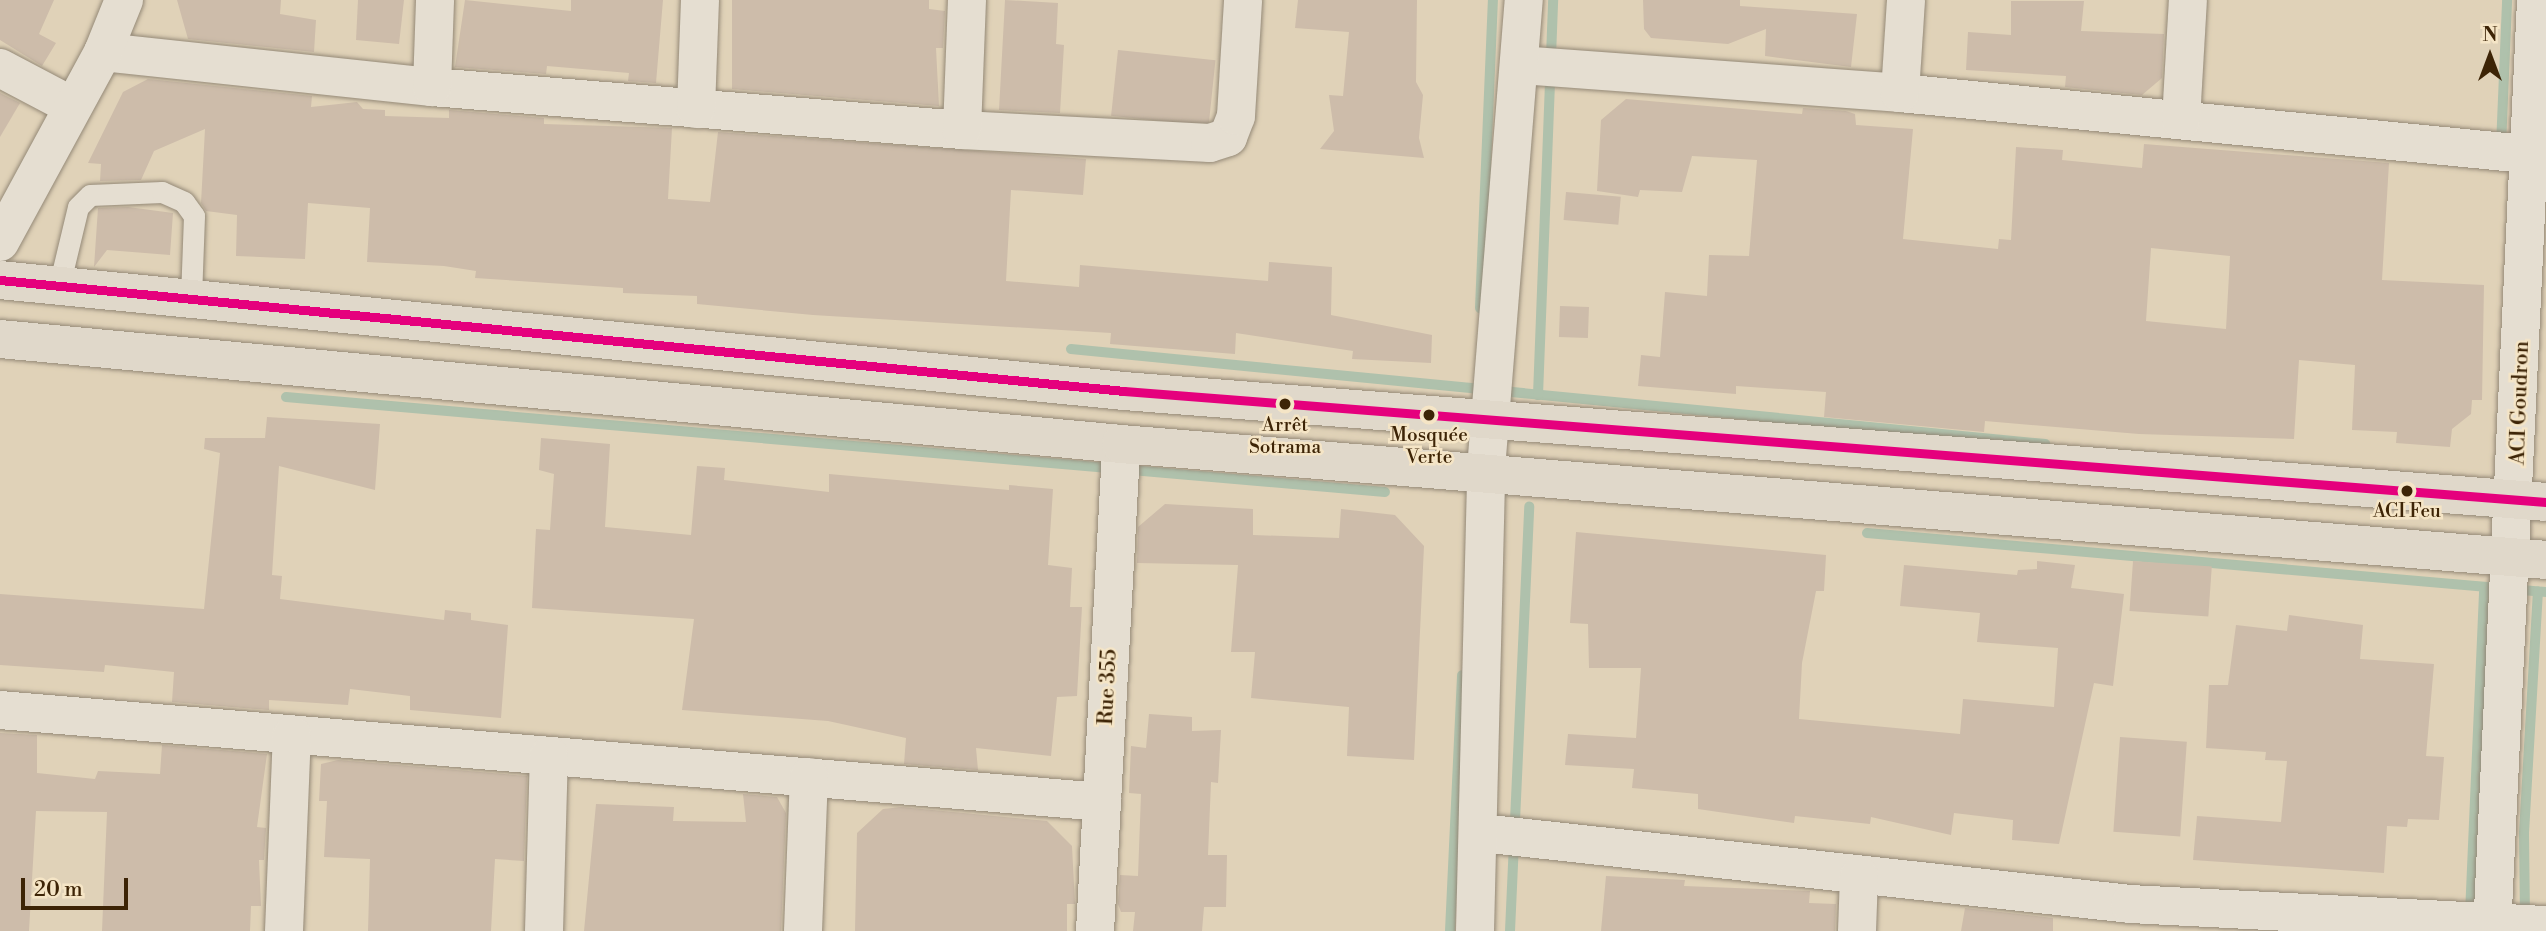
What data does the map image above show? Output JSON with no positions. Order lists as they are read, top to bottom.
{
  "streets": {
    "street": ["ACI Goudron", "Rue 355"]
  },
  "places": ["Arrêt Sotrama", "Mosquée Verte", "ACI Feu"],
  "scale_bar": "20 m",
  "north": "top"
}
